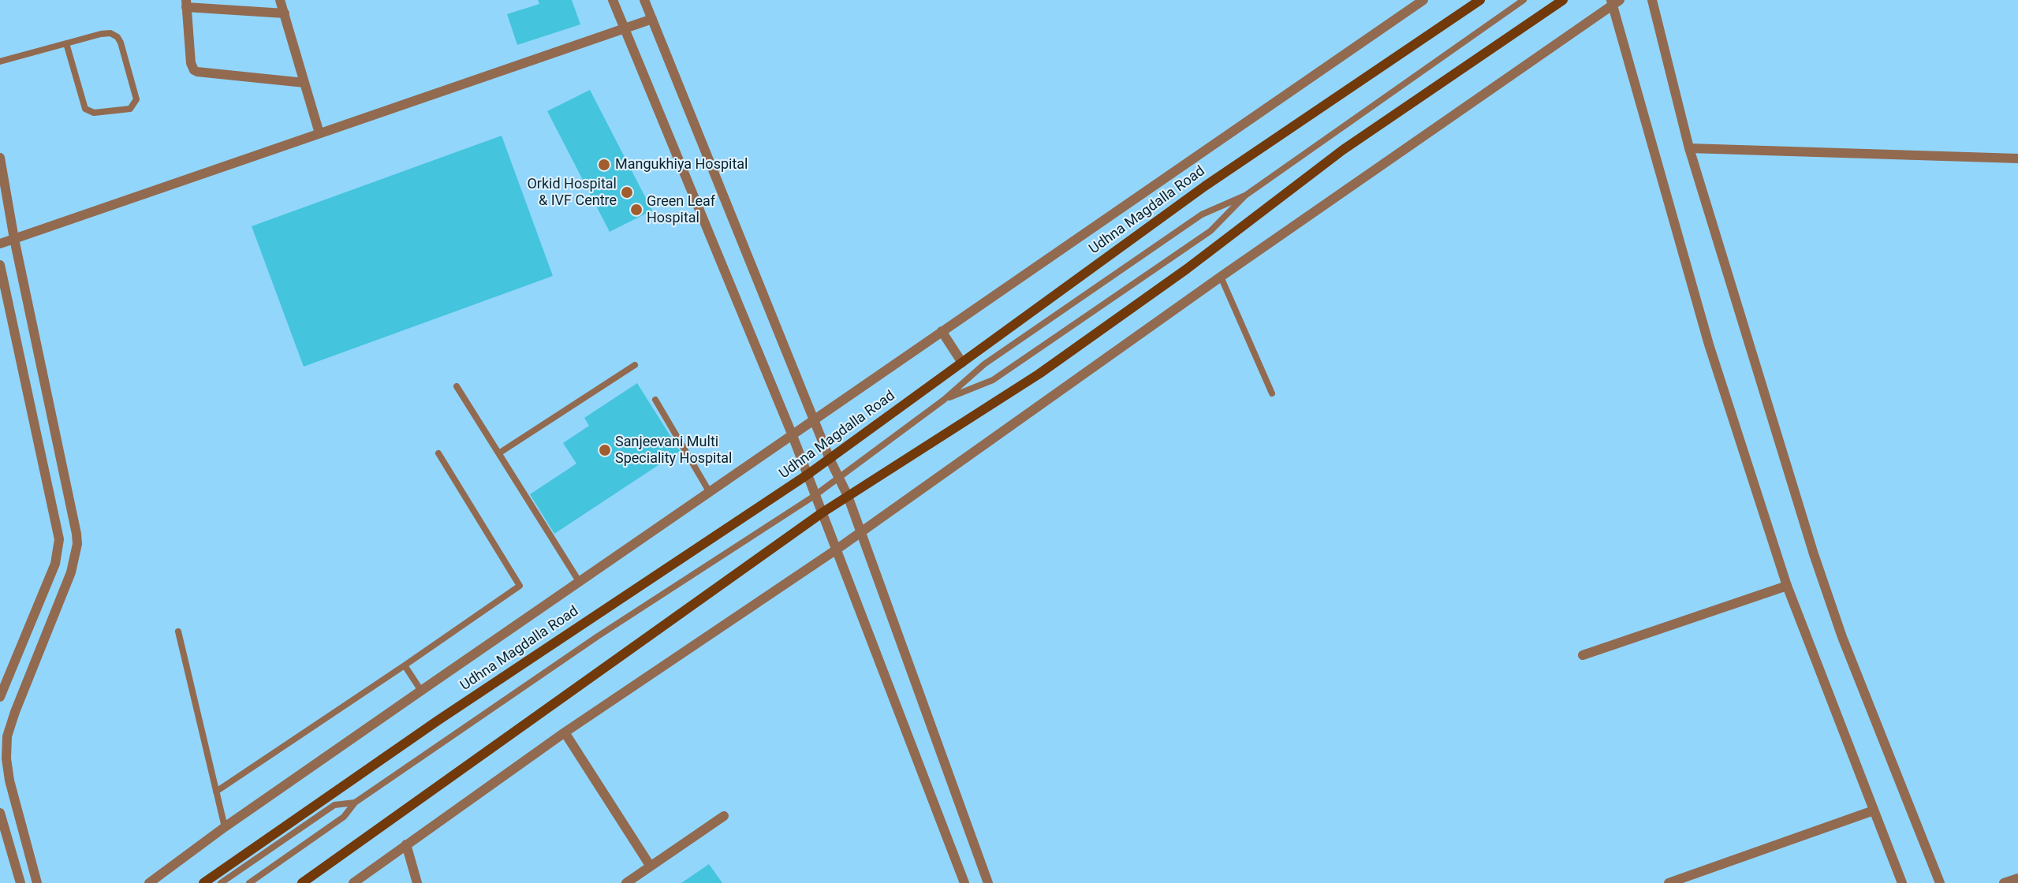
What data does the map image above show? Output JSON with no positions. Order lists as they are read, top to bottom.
{
  "streets": {
    "main road": ["Udhna Magdalla Road"]
  },
  "places": [
    "Mangukhiya Hospital",
    "Orkid Hospital & IVF Centre",
    "Green Leaf Hospital",
    "Sanjeevani Multi Speciality Hospital"
  ]
}
